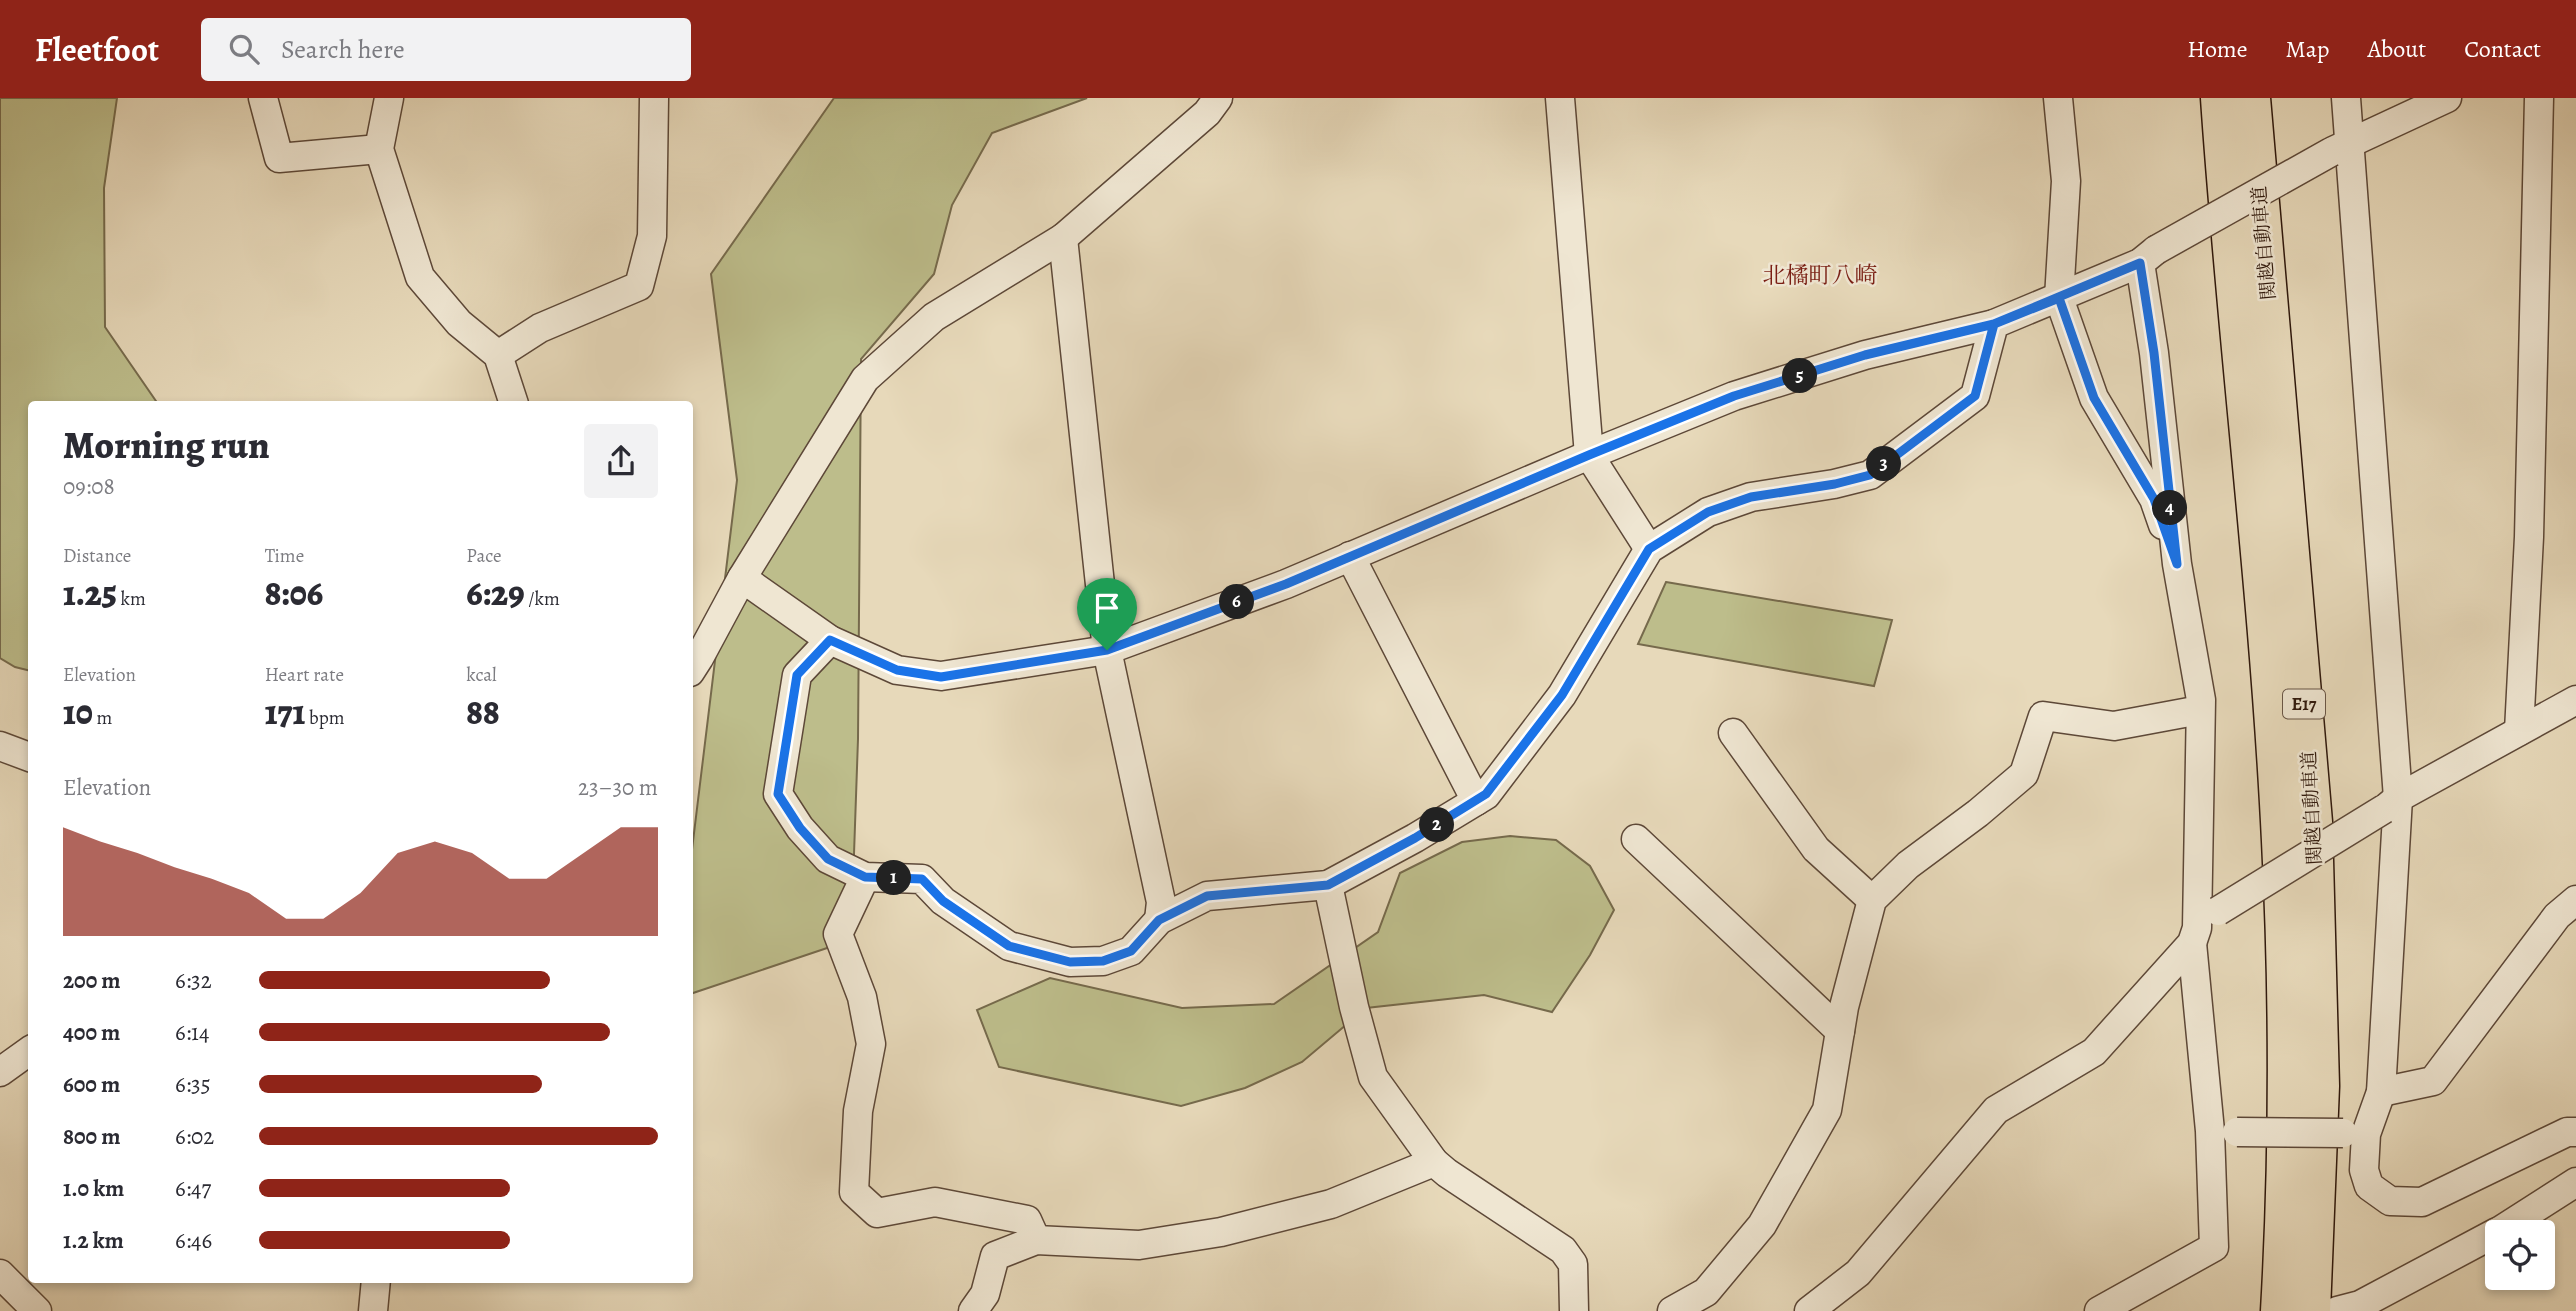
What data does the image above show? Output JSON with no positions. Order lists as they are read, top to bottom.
{
  "streets": {
    "highway": ["関越自動車道", "E17"]
  },
  "districts": ["北橘町八崎"],
  "page": {
    "header": "Fleetfoot",
    "search": "Search here",
    "nav": [
      "Home",
      "Map",
      "About",
      "Contact"
    ],
    "pins": [
      "5",
      "3",
      "4",
      "6",
      "2",
      "1"
    ],
    "heading": ["Morning run", "09:08"],
    "stats": [
      ["Distance", "1.25 km"],
      ["Time", "8:06"],
      ["Pace", "6:29 /km"],
      ["Elevation", "10 m"],
      ["Heart rate", "171 bpm"],
      ["kcal", "88"]
    ],
    "chart": ["Elevation", "23–30 m"],
    "list": [
      {
        "name": "200 m",
        "note": "6:32"
      },
      {
        "name": "400 m",
        "note": "6:14"
      },
      {
        "name": "600 m",
        "note": "6:35"
      },
      {
        "name": "800 m",
        "note": "6:02"
      },
      {
        "name": "1.0 km",
        "note": "6:47"
      },
      {
        "name": "1.2 km",
        "note": "6:46"
      }
    ]
  }
}
